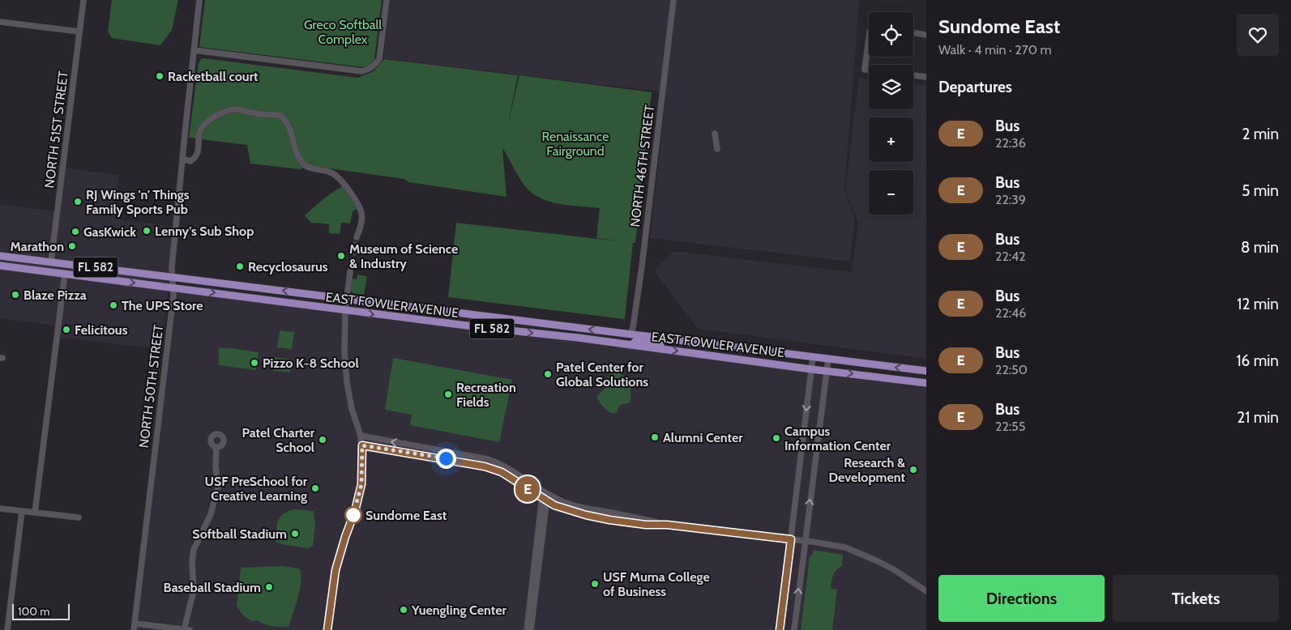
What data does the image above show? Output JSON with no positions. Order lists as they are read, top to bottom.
{
  "streets": {
    "main road": ["FL 582", "EAST FOWLER AVENUE"],
    "street": ["NORTH 51ST STREET", "NORTH 46TH STREET", "NORTH 50TH STREET"]
  },
  "crossings": [
    ["NORTH 51ST STREET", "EAST FOWLER AVENUE"],
    ["NORTH 46TH STREET", "EAST FOWLER AVENUE"],
    ["EAST FOWLER AVENUE", "NORTH 50TH STREET"]
  ],
  "parks": ["Greco Softball Complex", "Renaissance Fairground"],
  "places": [
    "Racketball court",
    "RJ Wings 'n' Things Family Sports Pub",
    "Lenny's Sub Shop",
    "GasKwick",
    "Marathon",
    "Museum of Science & Industry",
    "Recyclosaurus",
    "Blaze Pizza",
    "The UPS Store",
    "Felicitous",
    "Pizzo K-8 School",
    "Patel Center for Global Solutions",
    "Recreation Fields",
    "Alumni Center",
    "Campus Information Center",
    "Patel Charter School",
    "Research & Development",
    "USF PreSchool for Creative Learning",
    "Sundome East",
    "Softball Stadium",
    "USF Muma College of Business",
    "Baseball Stadium",
    "Yuengling Center"
  ],
  "lines": ["bus line E"],
  "scale_bar": "100 m",
  "page": {
    "on_map": "E",
    "heading": [
      ["Sundome East", "Walk · 4 min · 270 m"],
      "Departures"
    ],
    "map_buttons": ["+", "−"],
    "list": [
      {
        "mark": "E",
        "name": "Bus",
        "note": "22:36",
        "value": "2 min"
      },
      {
        "mark": "E",
        "name": "Bus",
        "note": "22:39",
        "value": "5 min"
      },
      {
        "mark": "E",
        "name": "Bus",
        "note": "22:42",
        "value": "8 min"
      },
      {
        "mark": "E",
        "name": "Bus",
        "note": "22:46",
        "value": "12 min"
      },
      {
        "mark": "E",
        "name": "Bus",
        "note": "22:50",
        "value": "16 min"
      },
      {
        "mark": "E",
        "name": "Bus",
        "note": "22:55",
        "value": "21 min"
      }
    ],
    "buttons": ["Directions", "Tickets"],
    "scale": "100 m"
  }
}
